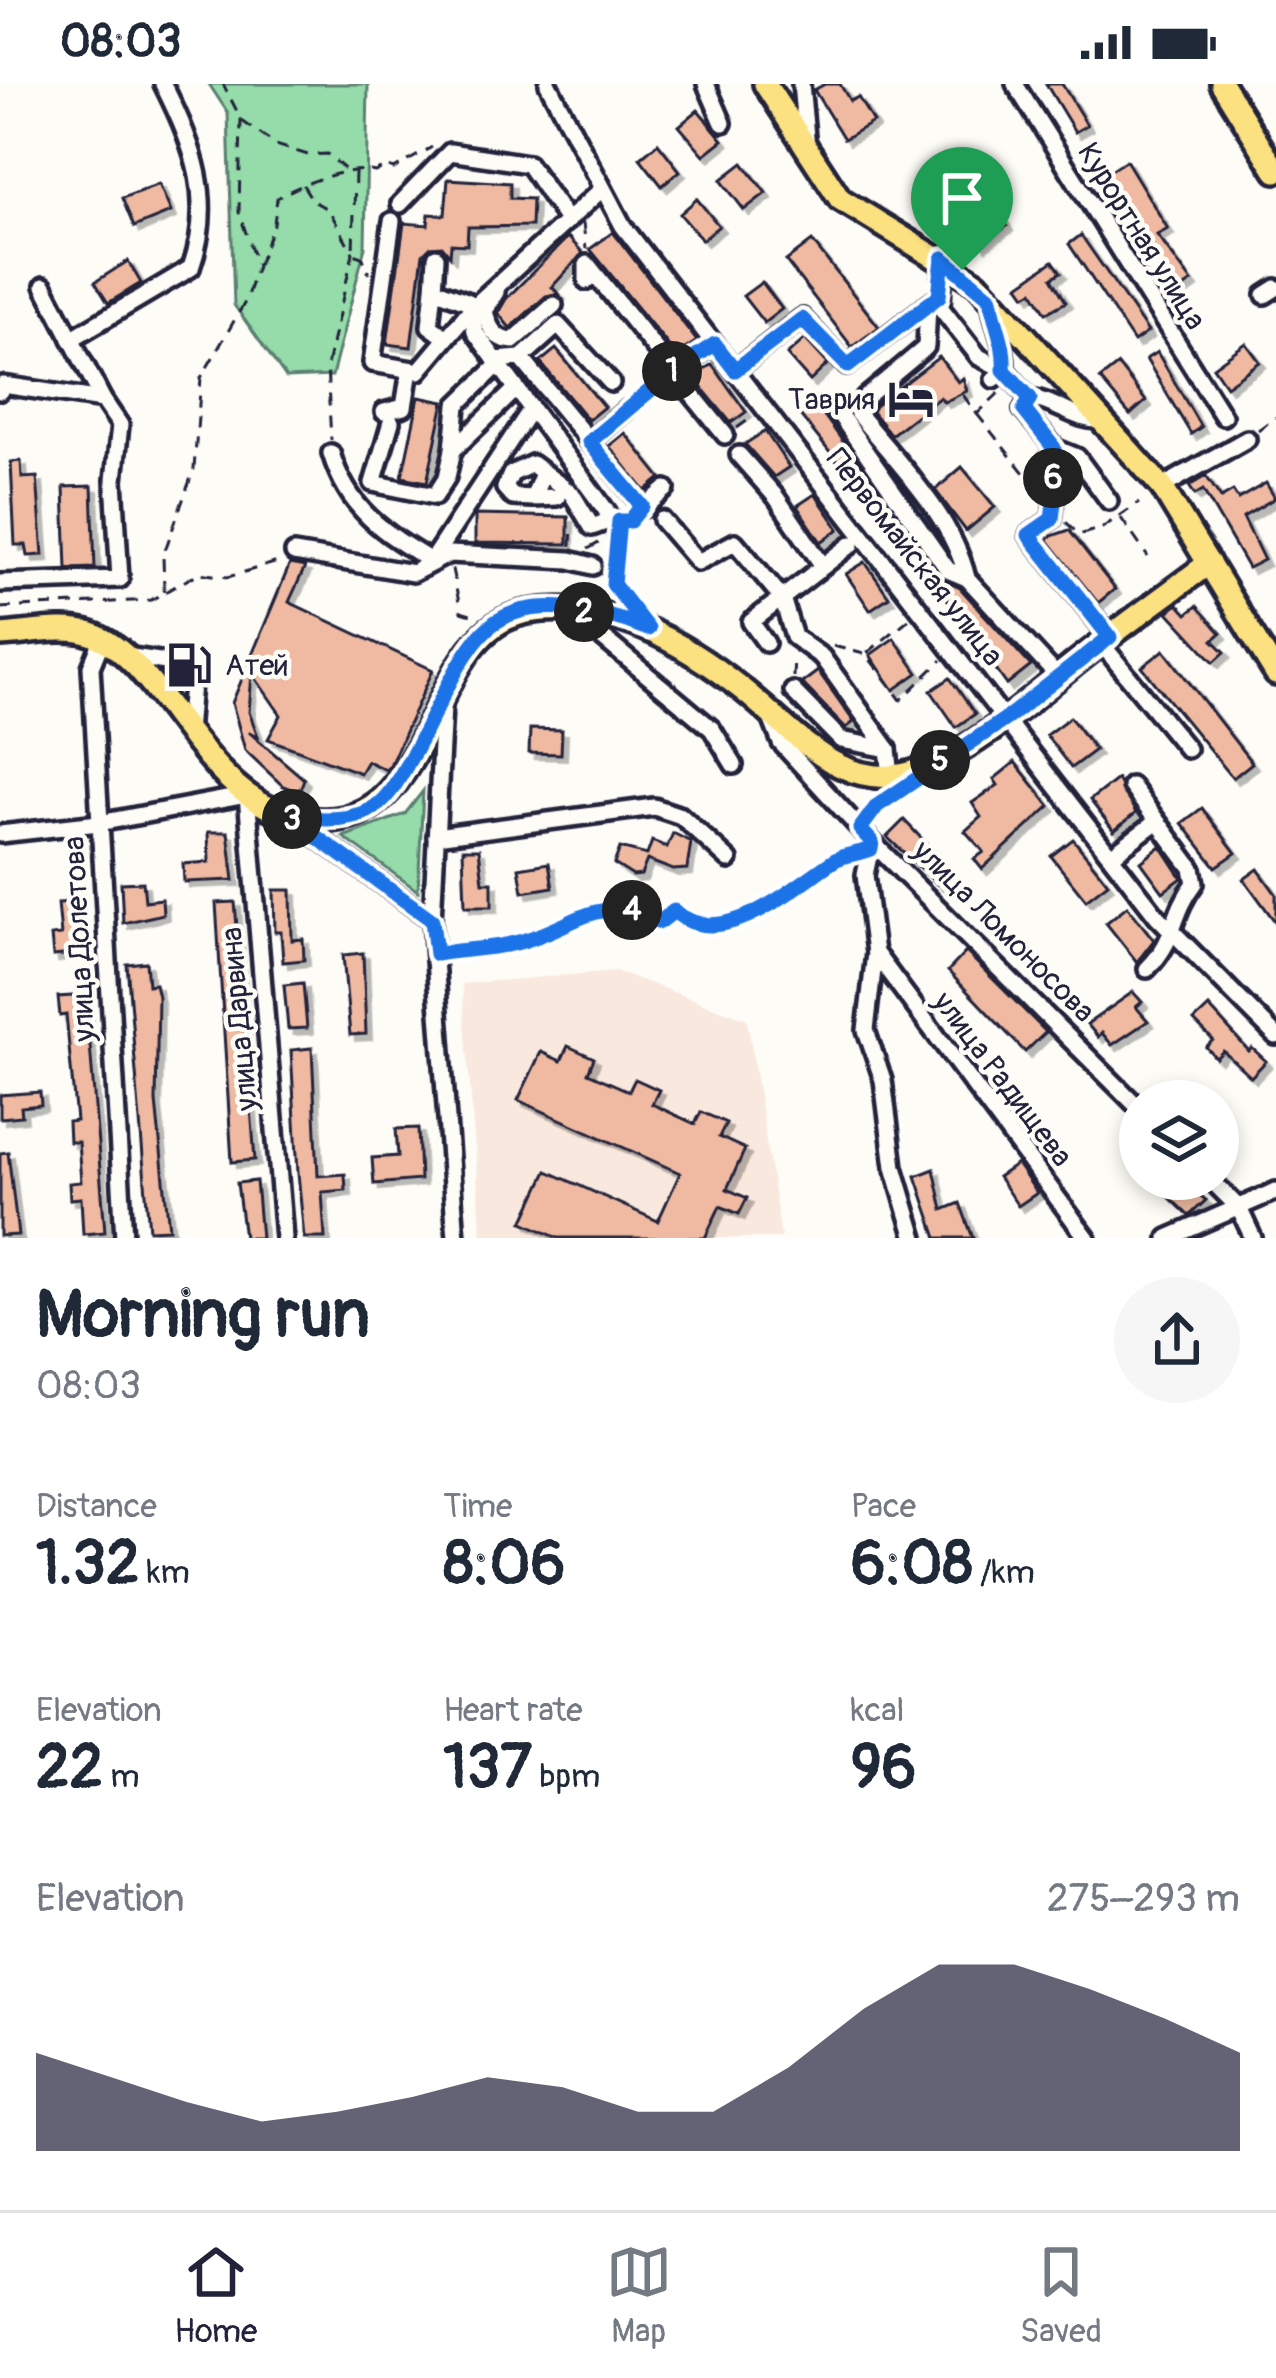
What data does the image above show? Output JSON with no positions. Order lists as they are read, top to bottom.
{
  "streets": {
    "main road": ["улица Ломоносова"],
    "street": [
      "Курортная улица",
      "Первомайская улица",
      "улица Долетова",
      "улица Дарвина",
      "улица Радищева"
    ]
  },
  "places": {
    "hotel": ["Таврия"],
    "fuel station": ["Атей"]
  },
  "page": {
    "status": "08:03",
    "pins": [
      "1",
      "6",
      "2",
      "5",
      "3",
      "4"
    ],
    "heading": ["Morning run", "08:03"],
    "stats": [
      ["Distance", "1.32 km"],
      ["Time", "8:06"],
      ["Pace", "6:08 /km"],
      ["Elevation", "22 m"],
      ["Heart rate", "137 bpm"],
      ["kcal", "96"]
    ],
    "chart": ["Elevation", "275–293 m"],
    "tabs": ["Home", "Map", "Saved"]
  }
}
